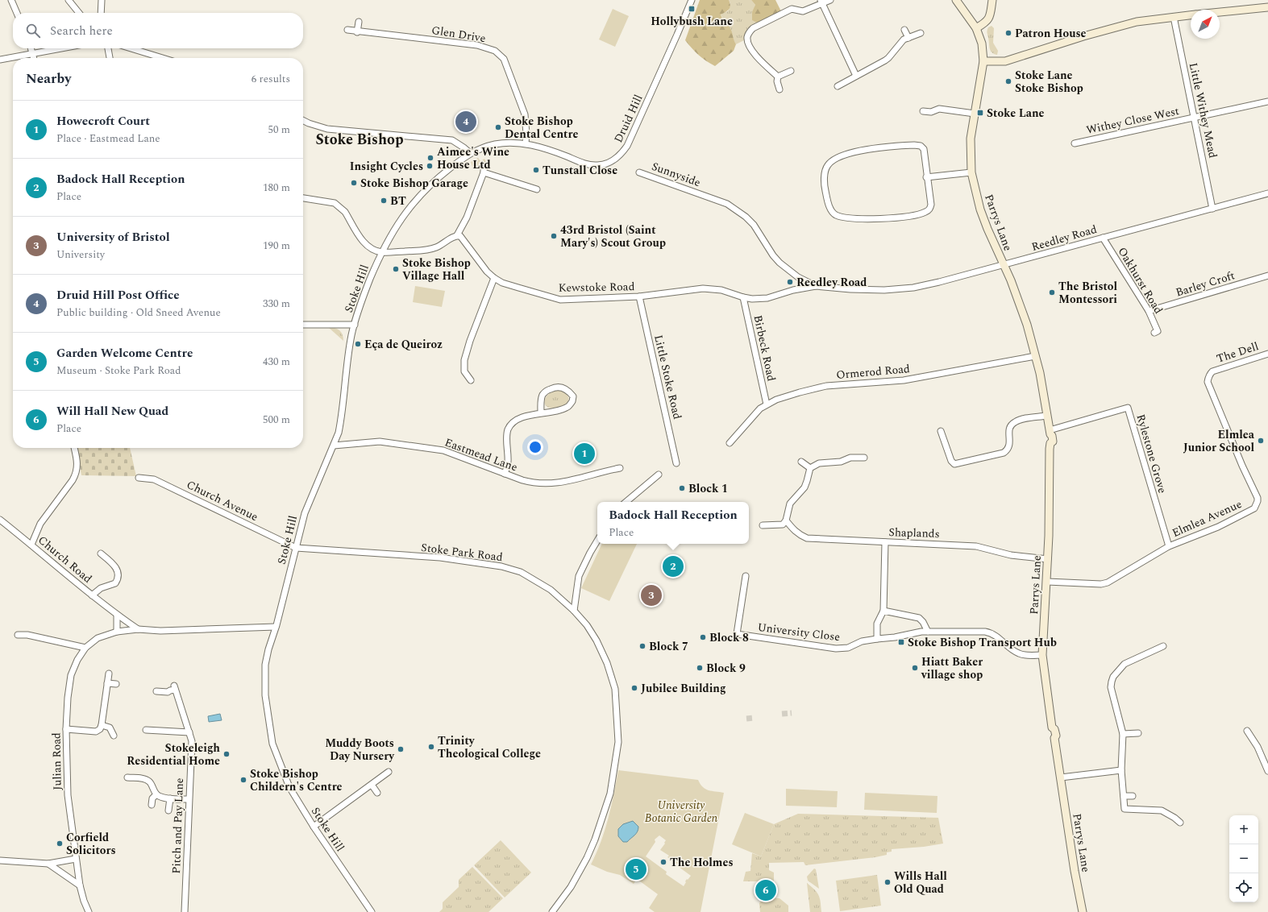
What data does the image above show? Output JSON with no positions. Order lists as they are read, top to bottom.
{
  "streets": {
    "main road": ["Parrys Lane"],
    "street": [
      "Glen Drive",
      "Little Withey Mead",
      "Druid Hill",
      "Withey Close West",
      "Sunnyside",
      "Reedley Road",
      "Oakhurst Road",
      "Barley Croft",
      "Kewstoke Road",
      "Stoke Hill",
      "Birbeck Road",
      "The Dell",
      "Ormerod Road",
      "Little Stoke Road",
      "Rylestone Grove",
      "Eastmead Lane",
      "Church Avenue",
      "Elmlea Avenue",
      "Shaplands",
      "Stoke Park Road",
      "Church Road",
      "University Close",
      "Julian Road",
      "Pitch and Pay Lane"
    ]
  },
  "crossings": [
    ["Glen Drive", "Druid Hill"],
    ["Little Withey Mead", "Withey Close West"],
    ["Little Withey Mead", "Reedley Road"],
    ["Druid Hill", "Stoke Hill"],
    ["Sunnyside", "Reedley Road"],
    ["Parrys Lane", "Reedley Road"],
    ["Parrys Lane", "Ormerod Road"],
    ["Parrys Lane", "Rylestone Grove"],
    ["Parrys Lane", "Elmlea Avenue"],
    ["Parrys Lane", "Shaplands"],
    ["Parrys Lane", "University Close"],
    ["Reedley Road", "Oakhurst Road"],
    ["Reedley Road", "Kewstoke Road"],
    ["Oakhurst Road", "Barley Croft"],
    ["Kewstoke Road", "Birbeck Road"],
    ["Kewstoke Road", "Little Stoke Road"],
    ["Stoke Hill", "Eastmead Lane"],
    ["Stoke Hill", "Church Avenue"],
    ["Stoke Hill", "Stoke Park Road"],
    ["Birbeck Road", "Ormerod Road"],
    ["The Dell", "Elmlea Avenue"],
    ["Rylestone Grove", "Elmlea Avenue"],
    ["Church Avenue", "Stoke Park Road"]
  ],
  "districts": ["Stoke Bishop"],
  "parks": ["University Botanic Garden"],
  "places": {
    "transit": ["Hollybush Lane", "Stoke Lane", "Stoke Bishop Transport Hub"],
    "other": [
      "Patron House",
      "Stoke Lane Stoke Bishop",
      "Stoke Bishop Dental Centre",
      "Aimee's Wine House Ltd",
      "Insight Cycles",
      "Tunstall Close",
      "Stoke Bishop Garage",
      "BT",
      "43rd Bristol (Saint Mary's) Scout Group",
      "Stoke Bishop Village Hall",
      "Reedley Road",
      "The Bristol Montessori",
      "Eça de Queiroz",
      "Elmlea Junior School",
      "Block 1",
      "Block 8",
      "Block 7",
      "Block 9",
      "Hiatt Baker village shop",
      "Jubilee Building",
      "Trinity Theological College",
      "Muddy Boots Day Nursery",
      "Stokeleigh Residential Home",
      "Stoke Bishop Childern's Centre",
      "Corfield Solicitors",
      "The Holmes",
      "Wills Hall Old Quad"
    ]
  },
  "north": "top right",
  "page": {
    "search": "Search here",
    "heading": ["Nearby", "6 results"],
    "list": [
      {
        "mark": "1",
        "name": "Howecroft Court",
        "note": "Place · Eastmead Lane",
        "value": "50 m"
      },
      {
        "mark": "2",
        "name": "Badock Hall Reception",
        "note": "Place",
        "value": "180 m"
      },
      {
        "mark": "3",
        "name": "University of Bristol",
        "note": "University",
        "value": "190 m"
      },
      {
        "mark": "4",
        "name": "Druid Hill Post Office",
        "note": "Public building · Old Sneed Avenue",
        "value": "330 m"
      },
      {
        "mark": "5",
        "name": "Garden Welcome Centre",
        "note": "Museum · Stoke Park Road",
        "value": "430 m"
      },
      {
        "mark": "6",
        "name": "Will Hall New Quad",
        "note": "Place",
        "value": "500 m"
      }
    ],
    "pins": [
      "4",
      "1",
      "2",
      "3",
      "5",
      "6"
    ],
    "popup": ["Badock Hall Reception", "Place"],
    "map_buttons": ["+", "−"]
  }
}
